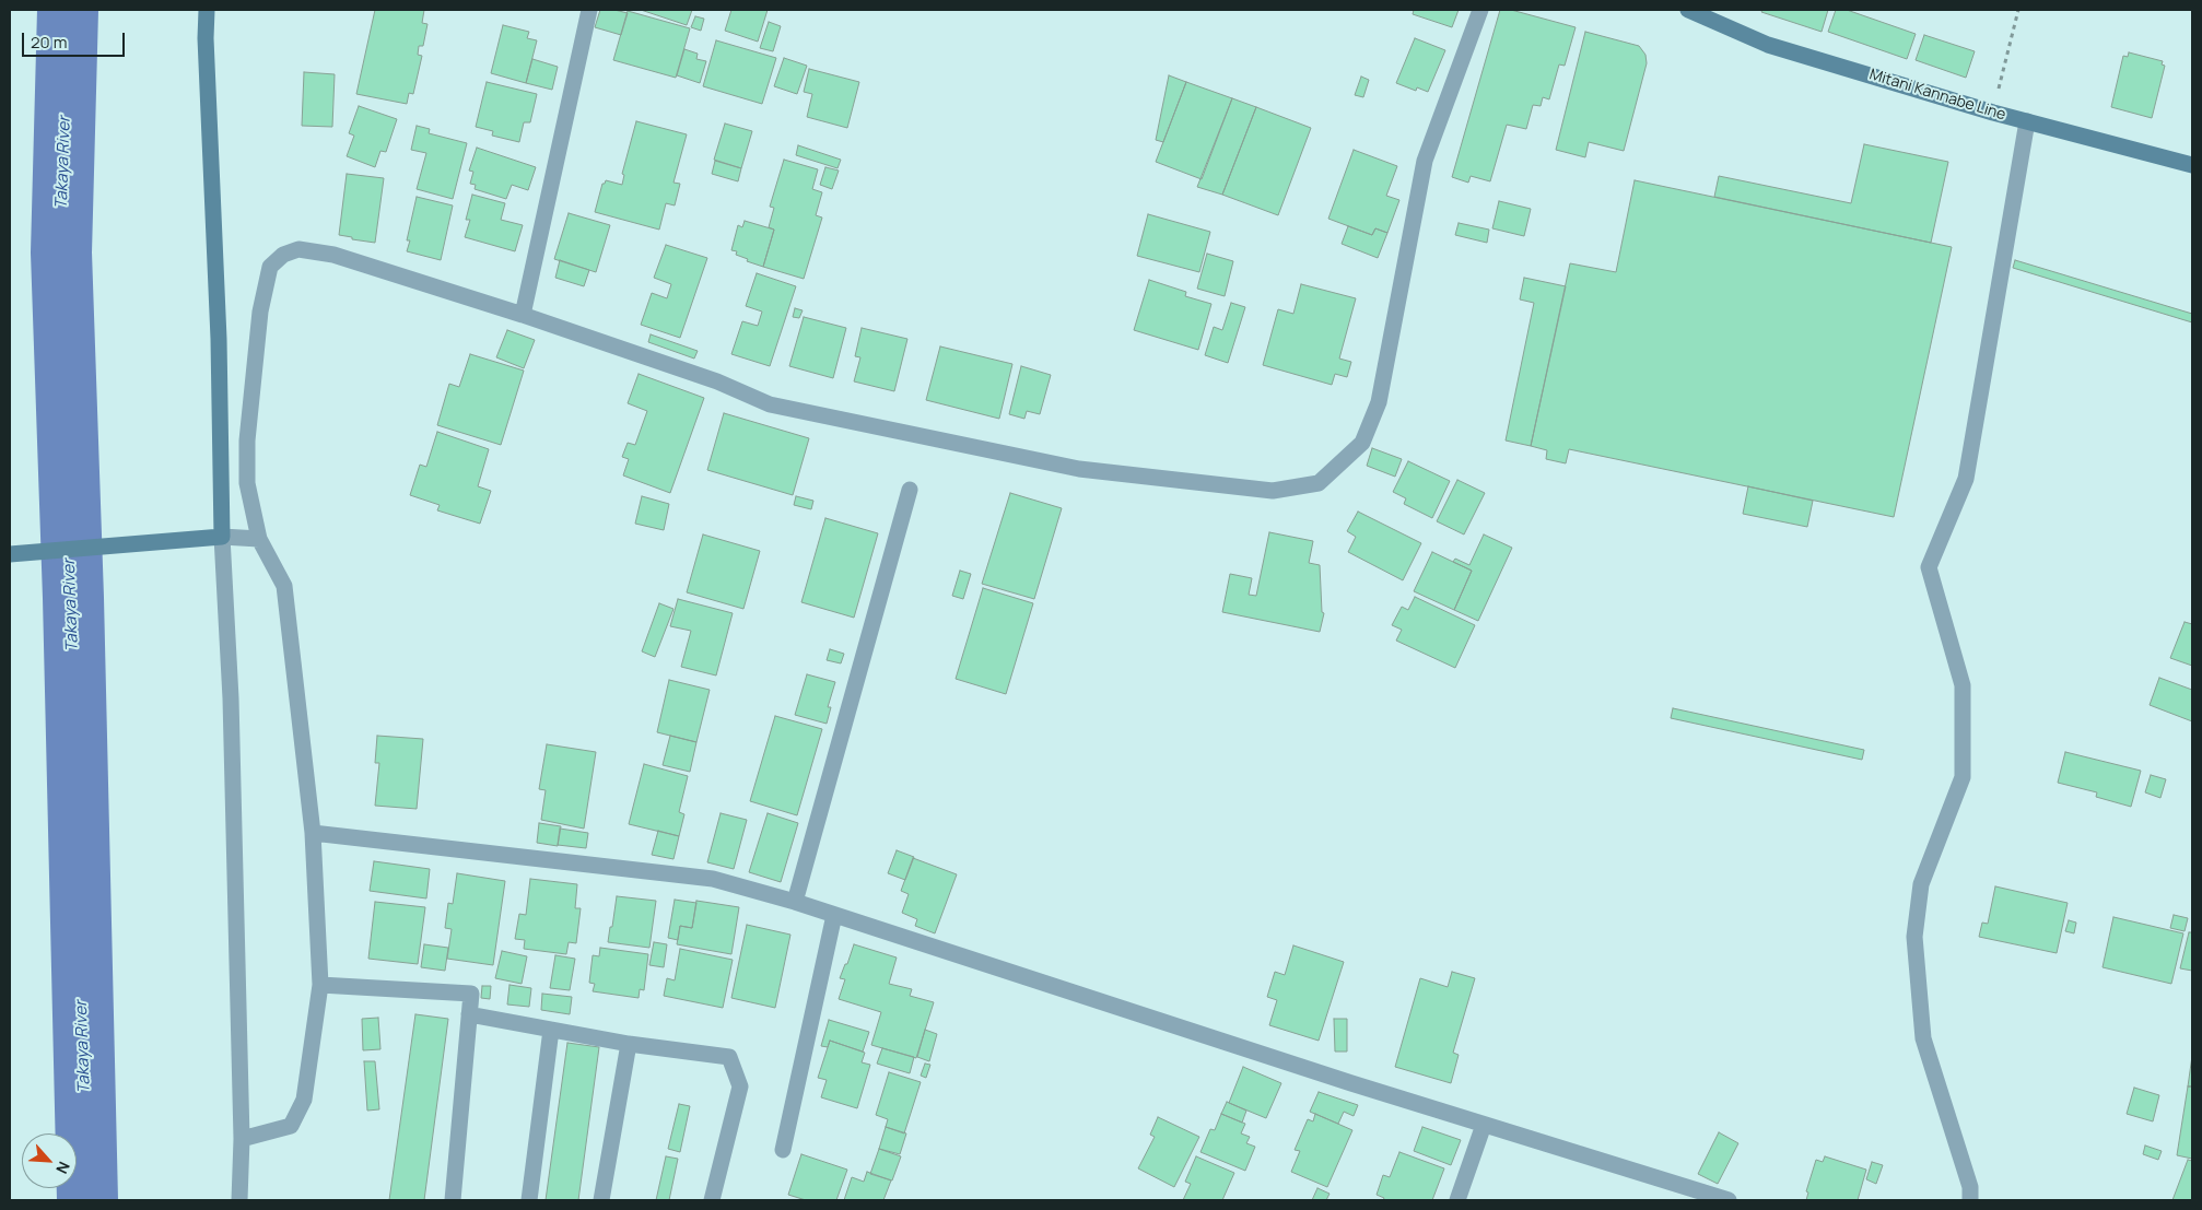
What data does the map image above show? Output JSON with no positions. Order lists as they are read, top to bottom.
{
  "streets": {
    "street": ["Mitani Kannabe Line"]
  },
  "water": ["Takaya River"],
  "scale_bar": "20 m",
  "north": "bottom right"
}
